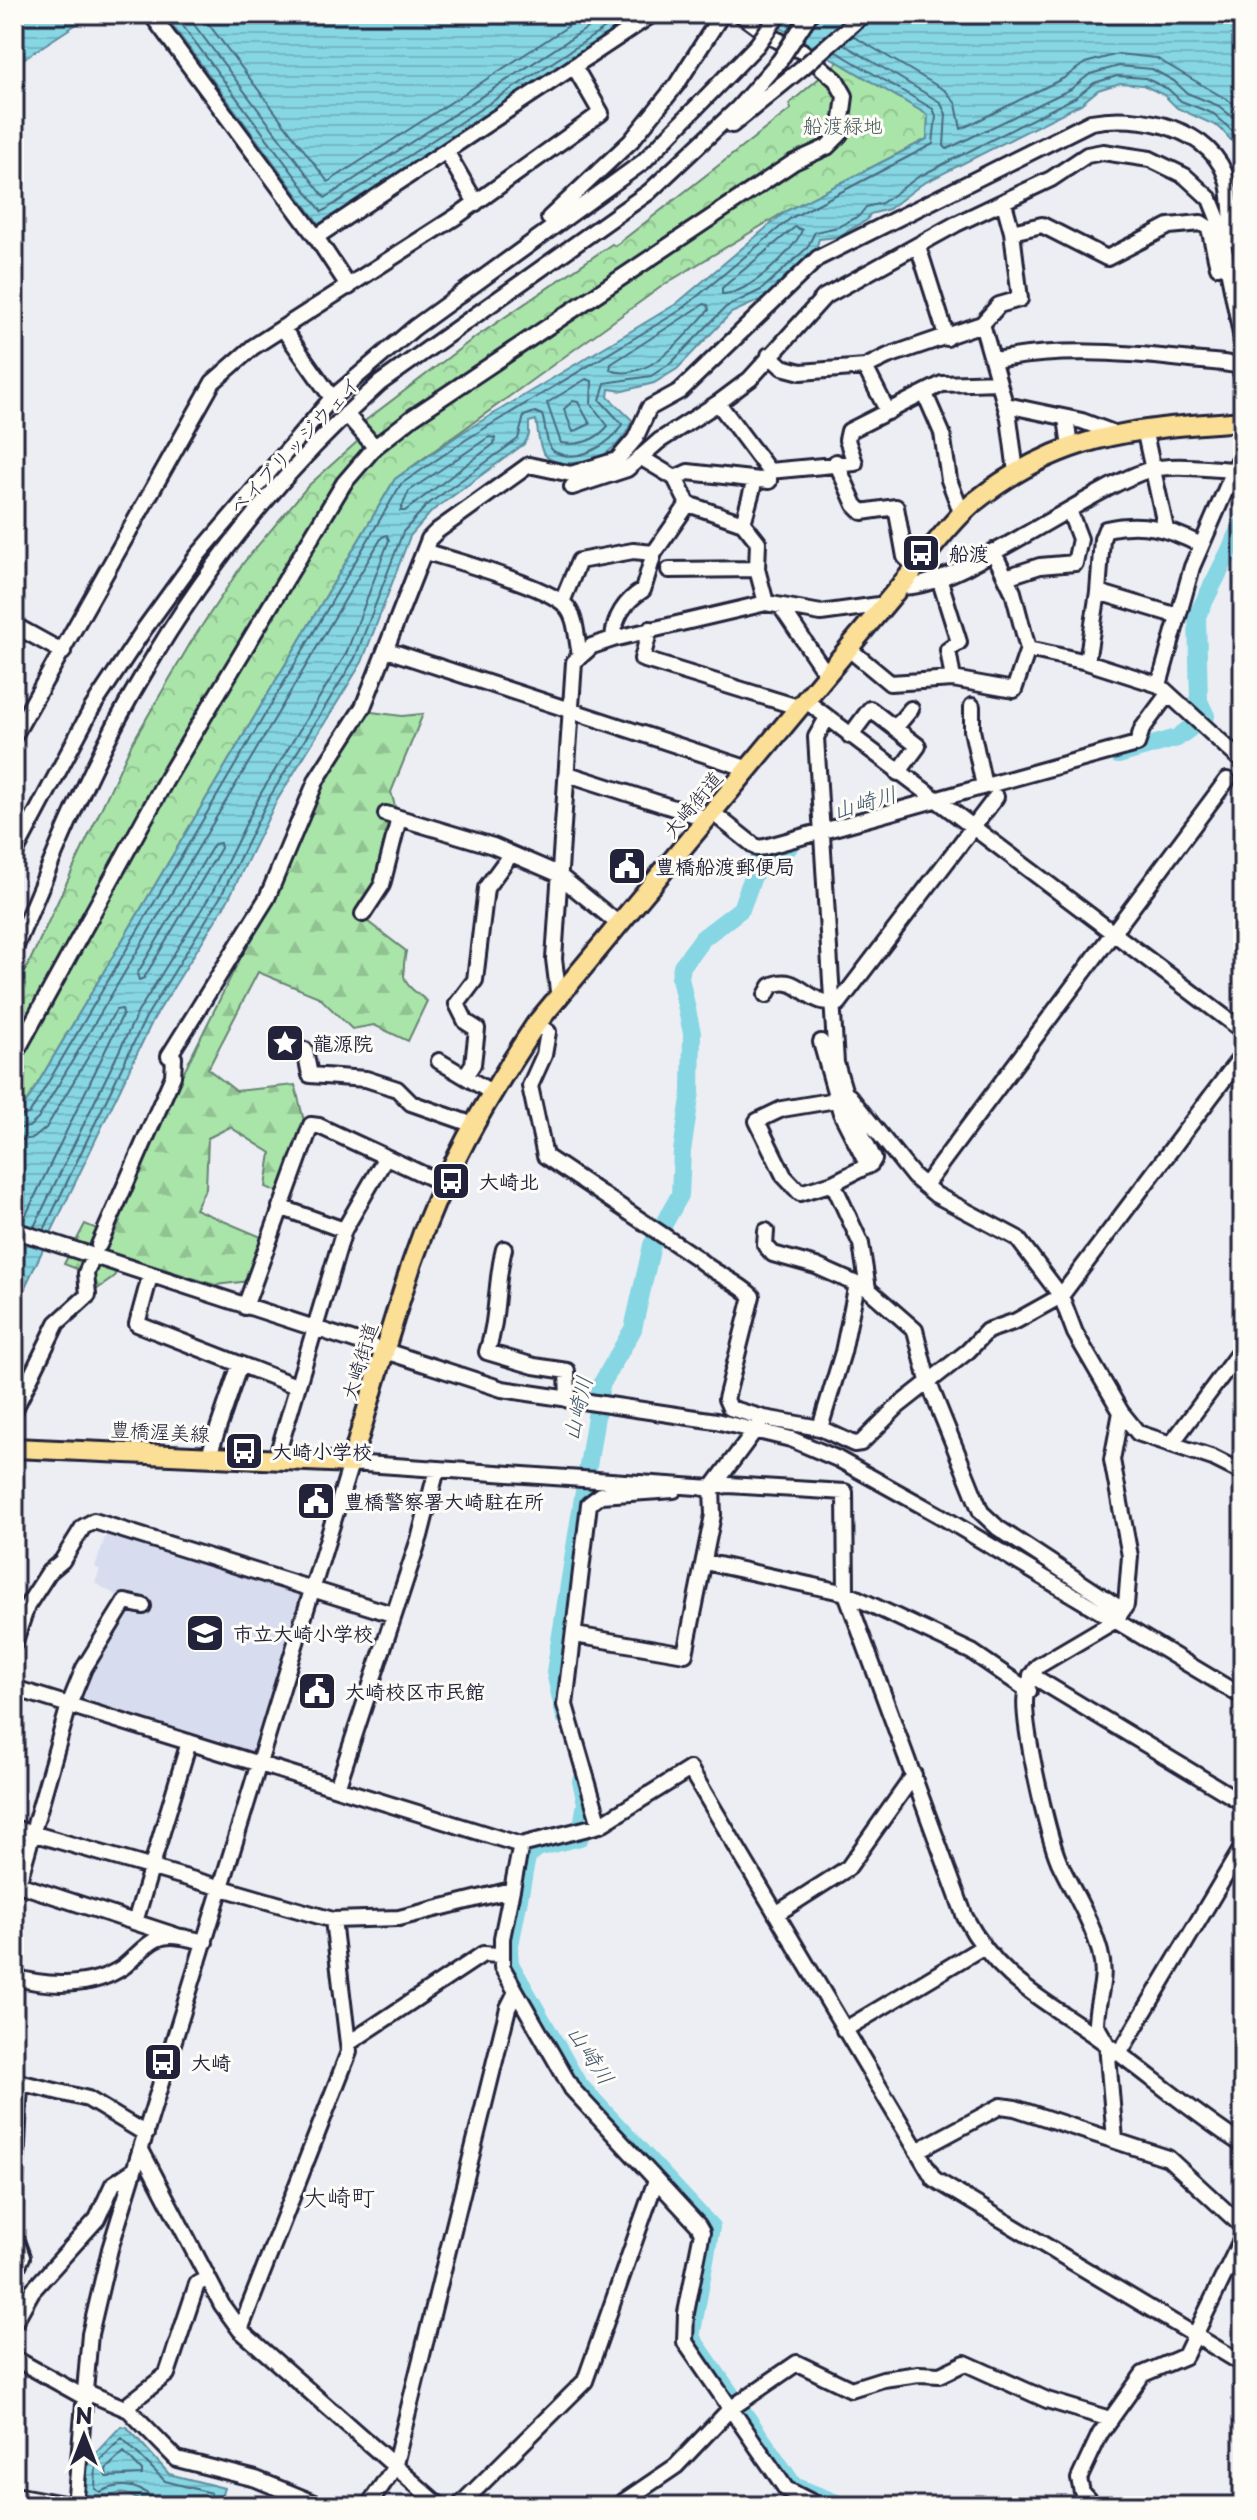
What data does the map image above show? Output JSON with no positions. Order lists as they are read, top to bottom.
{
  "streets": {
    "main road": ["大崎街道", "豊橋渥美線"],
    "street": ["ベイブリッジウェイ"]
  },
  "crossings": [
    ["大崎街道", "豊橋渥美線"]
  ],
  "districts": ["大崎町"],
  "water": ["山崎川"],
  "parks": ["船渡緑地"],
  "places": {
    "bus stop": [
      "船渡",
      "大崎北",
      "大崎小学校",
      "大崎"
    ],
    "public building": ["豊橋船渡郵便局", "豊橋警察署大崎駐在所", "大崎校区市民館"],
    "place": ["龍源院"],
    "school or university": ["市立大崎小学校"]
  },
  "north": "top"
}
